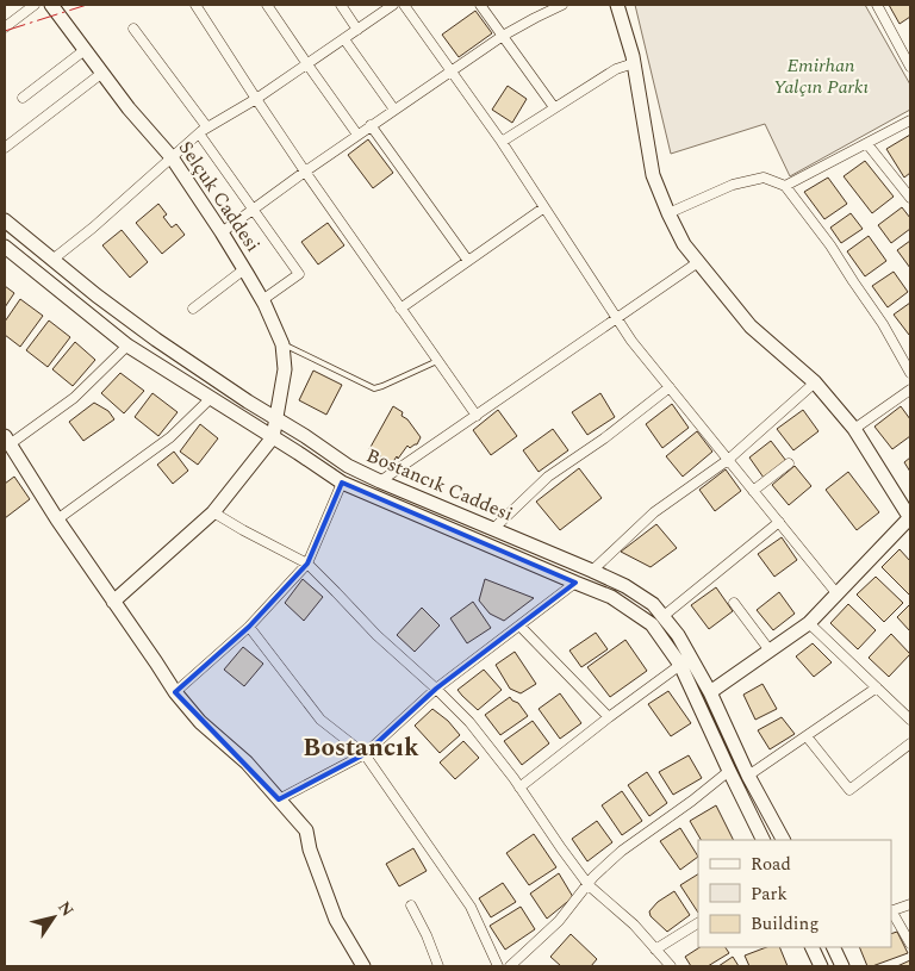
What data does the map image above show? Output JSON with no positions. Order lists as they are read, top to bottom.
{
  "streets": {
    "street": ["Selçuk Caddesi", "Bostancık Caddesi"]
  },
  "crossings": [
    ["Selçuk Caddesi", "Bostancık Caddesi"]
  ],
  "districts": ["Bostancık"],
  "parks": ["Emirhan Yalçın Parkı"],
  "legend": ["Road", "Park", "Building"],
  "north": "top right"
}
